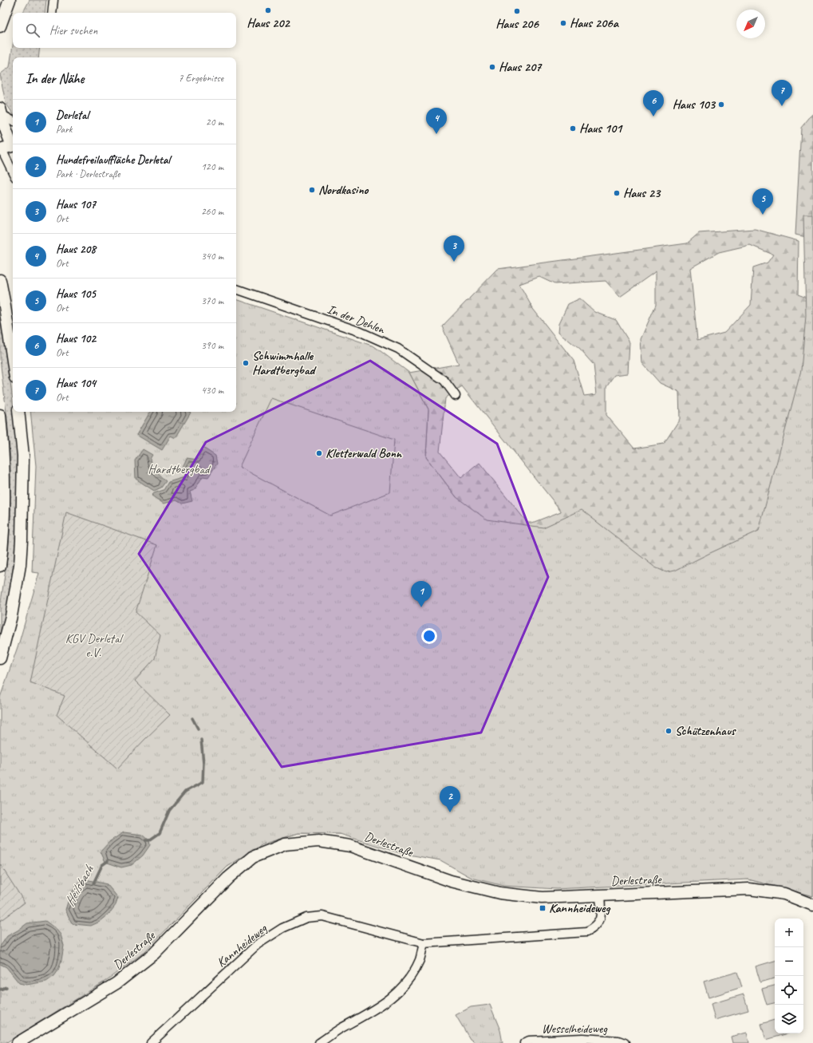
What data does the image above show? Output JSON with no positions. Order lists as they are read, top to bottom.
{
  "streets": {
    "street": [
      "In der Dehlen",
      "Derlestraße",
      "Kannheideweg",
      "Wesselheideweg"
    ]
  },
  "crossings": [
    ["Derlestraße", "Kannheideweg"]
  ],
  "water": ["Heilsbach"],
  "parks": ["Hardtbergbad", "KGV Derletal e.V."],
  "places": {
    "other": [
      "Haus 202",
      "Haus 206",
      "Haus 206a",
      "Haus 207",
      "Haus 103",
      "Haus 101",
      "Nordkasino",
      "Haus 23",
      "Schwimmhalle Hardtbergbad",
      "Kletterwald Bonn",
      "Schützenhaus"
    ],
    "transit": ["Kannheideweg"]
  },
  "north": "bottom left",
  "page": {
    "search": "Hier suchen",
    "heading": ["In der Nähe", "7 Ergebnisse"],
    "pins": [
      "7",
      "6",
      "4",
      "5",
      "3",
      "1",
      "2"
    ],
    "list": [
      {
        "mark": "1",
        "name": "Derletal",
        "note": "Park",
        "value": "20 m"
      },
      {
        "mark": "2",
        "name": "Hundefreilauffläche Derletal",
        "note": "Park · Derlestraße",
        "value": "120 m"
      },
      {
        "mark": "3",
        "name": "Haus 107",
        "note": "Ort",
        "value": "260 m"
      },
      {
        "mark": "4",
        "name": "Haus 208",
        "note": "Ort",
        "value": "340 m"
      },
      {
        "mark": "5",
        "name": "Haus 105",
        "note": "Ort",
        "value": "370 m"
      },
      {
        "mark": "6",
        "name": "Haus 102",
        "note": "Ort",
        "value": "390 m"
      },
      {
        "mark": "7",
        "name": "Haus 104",
        "note": "Ort",
        "value": "430 m"
      }
    ],
    "map_buttons": ["+", "−"]
  }
}
